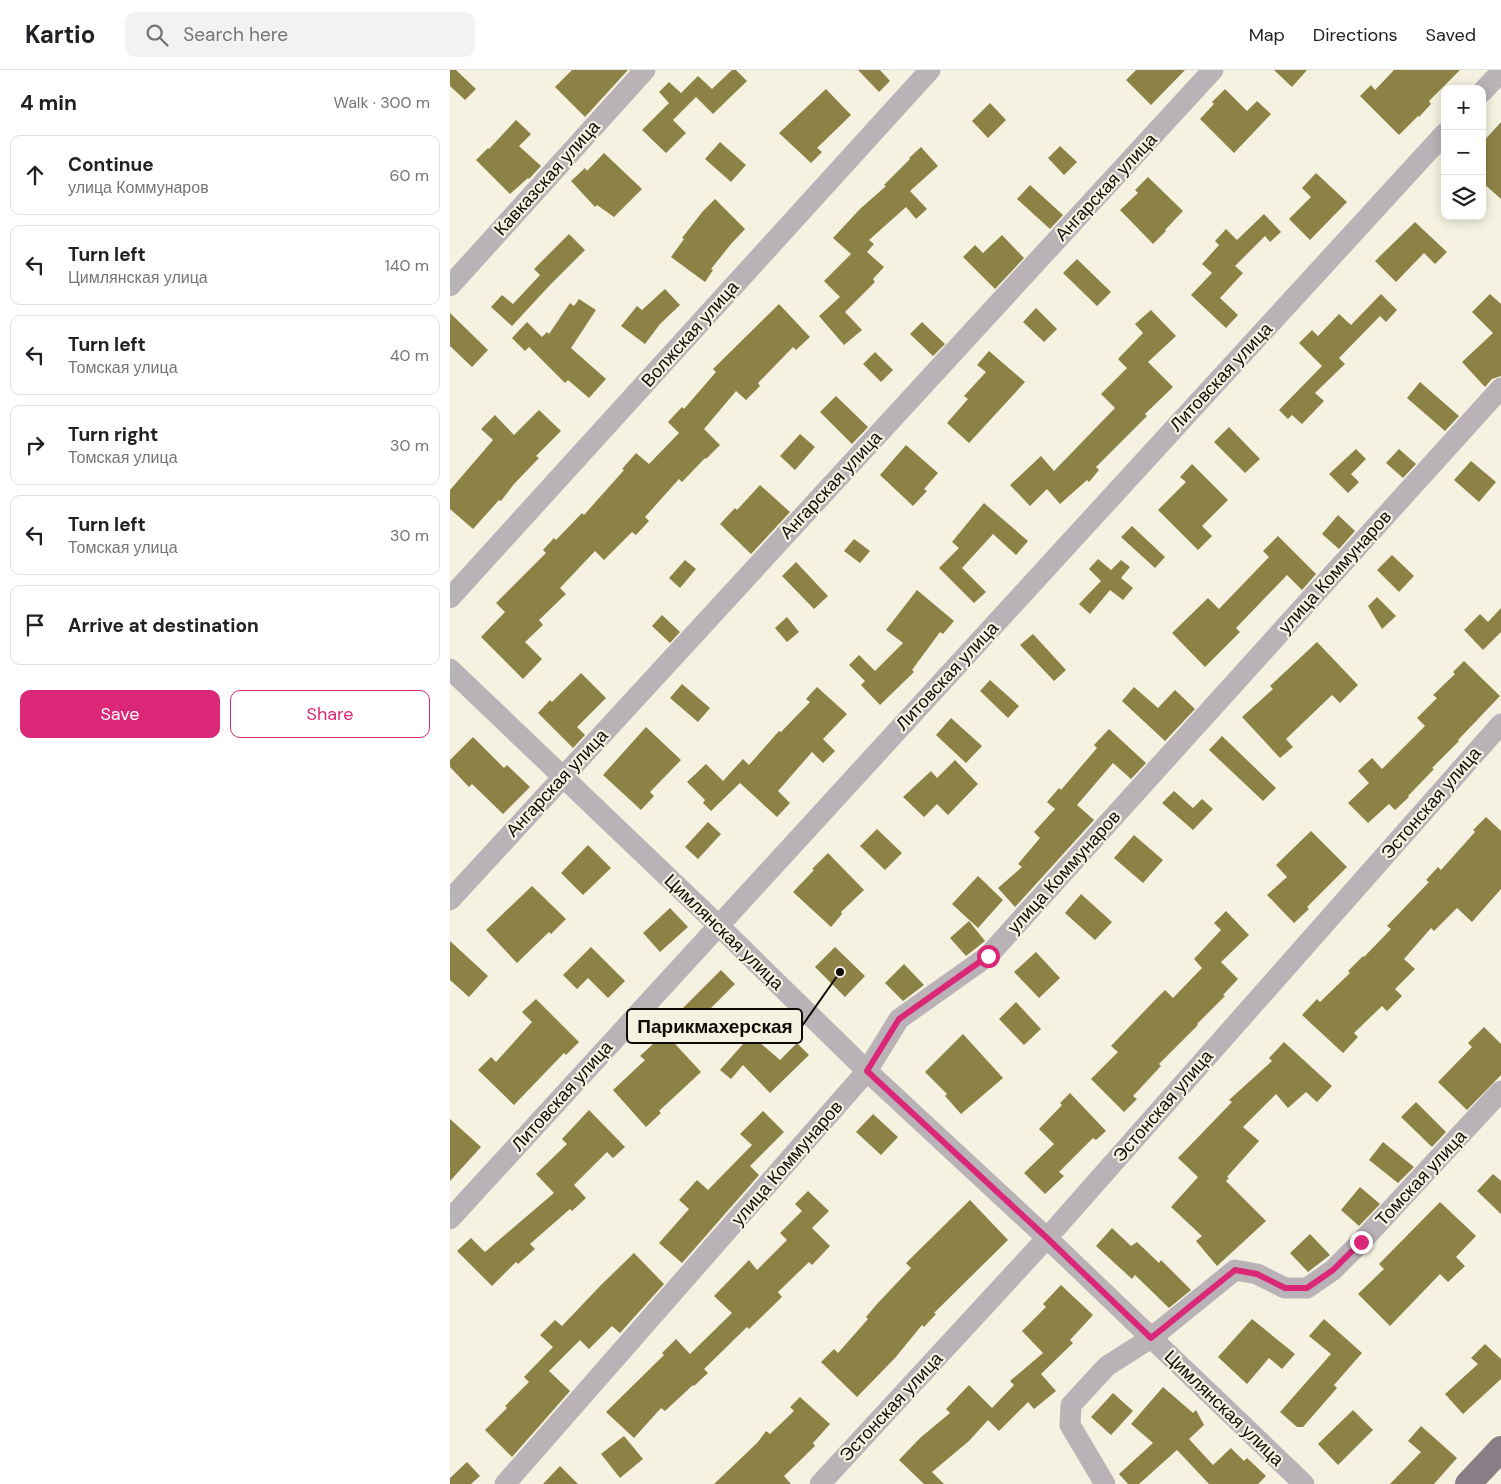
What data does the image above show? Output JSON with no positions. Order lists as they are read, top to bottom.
{
  "streets": {
    "street": [
      "Кавказская улица",
      "Ангарская улица",
      "Волжская улица",
      "Литовская улица",
      "улица Коммунаров",
      "Эстонская улица",
      "Цимлянская улица",
      "Томская улица"
    ]
  },
  "crossings": [
    ["Ангарская улица", "Цимлянская улица"],
    ["Литовская улица", "Цимлянская улица"],
    ["улица Коммунаров", "Цимлянская улица"],
    ["Эстонская улица", "Цимлянская улица"],
    ["Цимлянская улица", "Томская улица"]
  ],
  "places": ["Парикмахерская"],
  "page": {
    "header": "Kartio",
    "search": "Search here",
    "nav": ["Map", "Directions", "Saved"],
    "heading": ["4 min", "Walk · 300 m"],
    "map_buttons": ["+", "−"],
    "list": [
      ["Continue", "улица Коммунаров", "60 m"],
      ["Turn left", "Цимлянская улица", "140 m"],
      ["Turn left", "Томская улица", "40 m"],
      ["Turn right", "Томская улица", "30 m"],
      ["Turn left", "Томская улица", "30 m"],
      "Arrive at destination"
    ],
    "buttons": ["Save", "Share"]
  }
}
